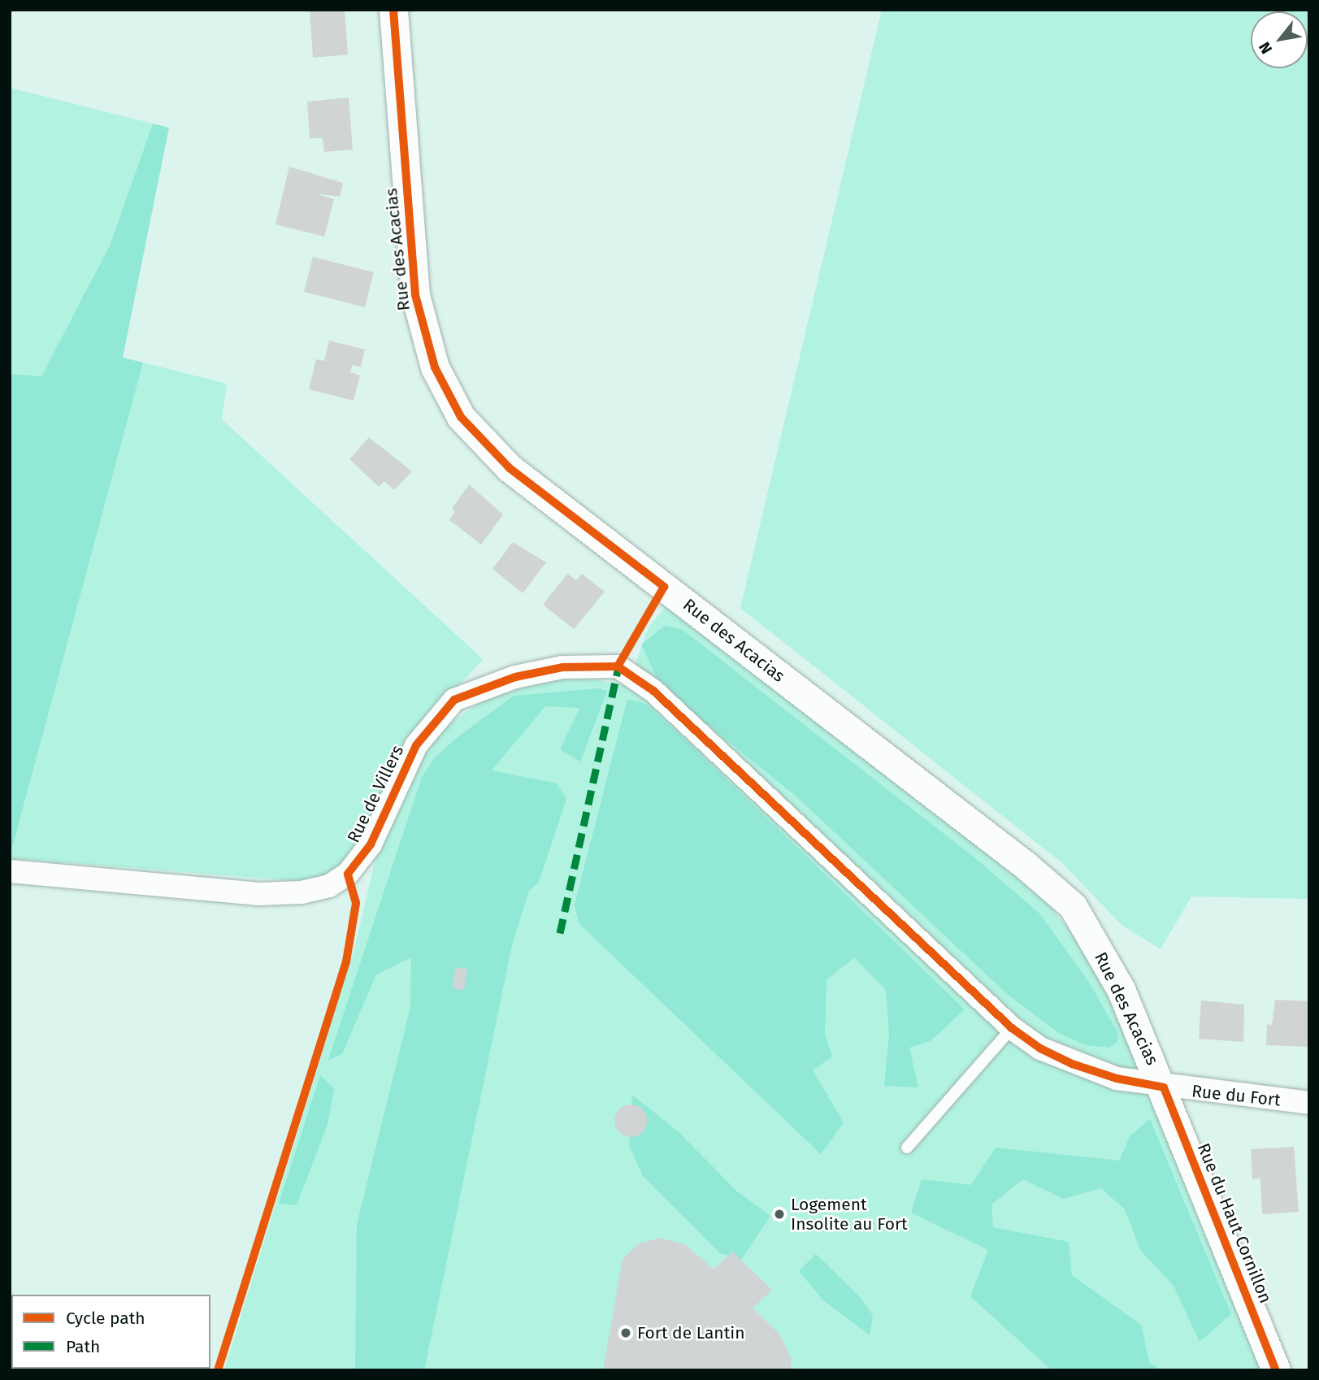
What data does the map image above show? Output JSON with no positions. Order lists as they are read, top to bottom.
{
  "streets": {
    "street": [
      "Rue des Acacias",
      "Rue de Villers",
      "Rue du Fort",
      "Rue du Haut Cornillon"
    ]
  },
  "crossings": [
    ["Rue des Acacias", "Rue du Fort"],
    ["Rue des Acacias", "Rue du Haut Cornillon"],
    ["Rue de Villers", "Rue du Fort"],
    ["Rue du Fort", "Rue du Haut Cornillon"]
  ],
  "places": ["Logement Insolite au Fort", "Fort de Lantin"],
  "legend": ["Cycle path", "Path"],
  "north": "bottom left"
}
